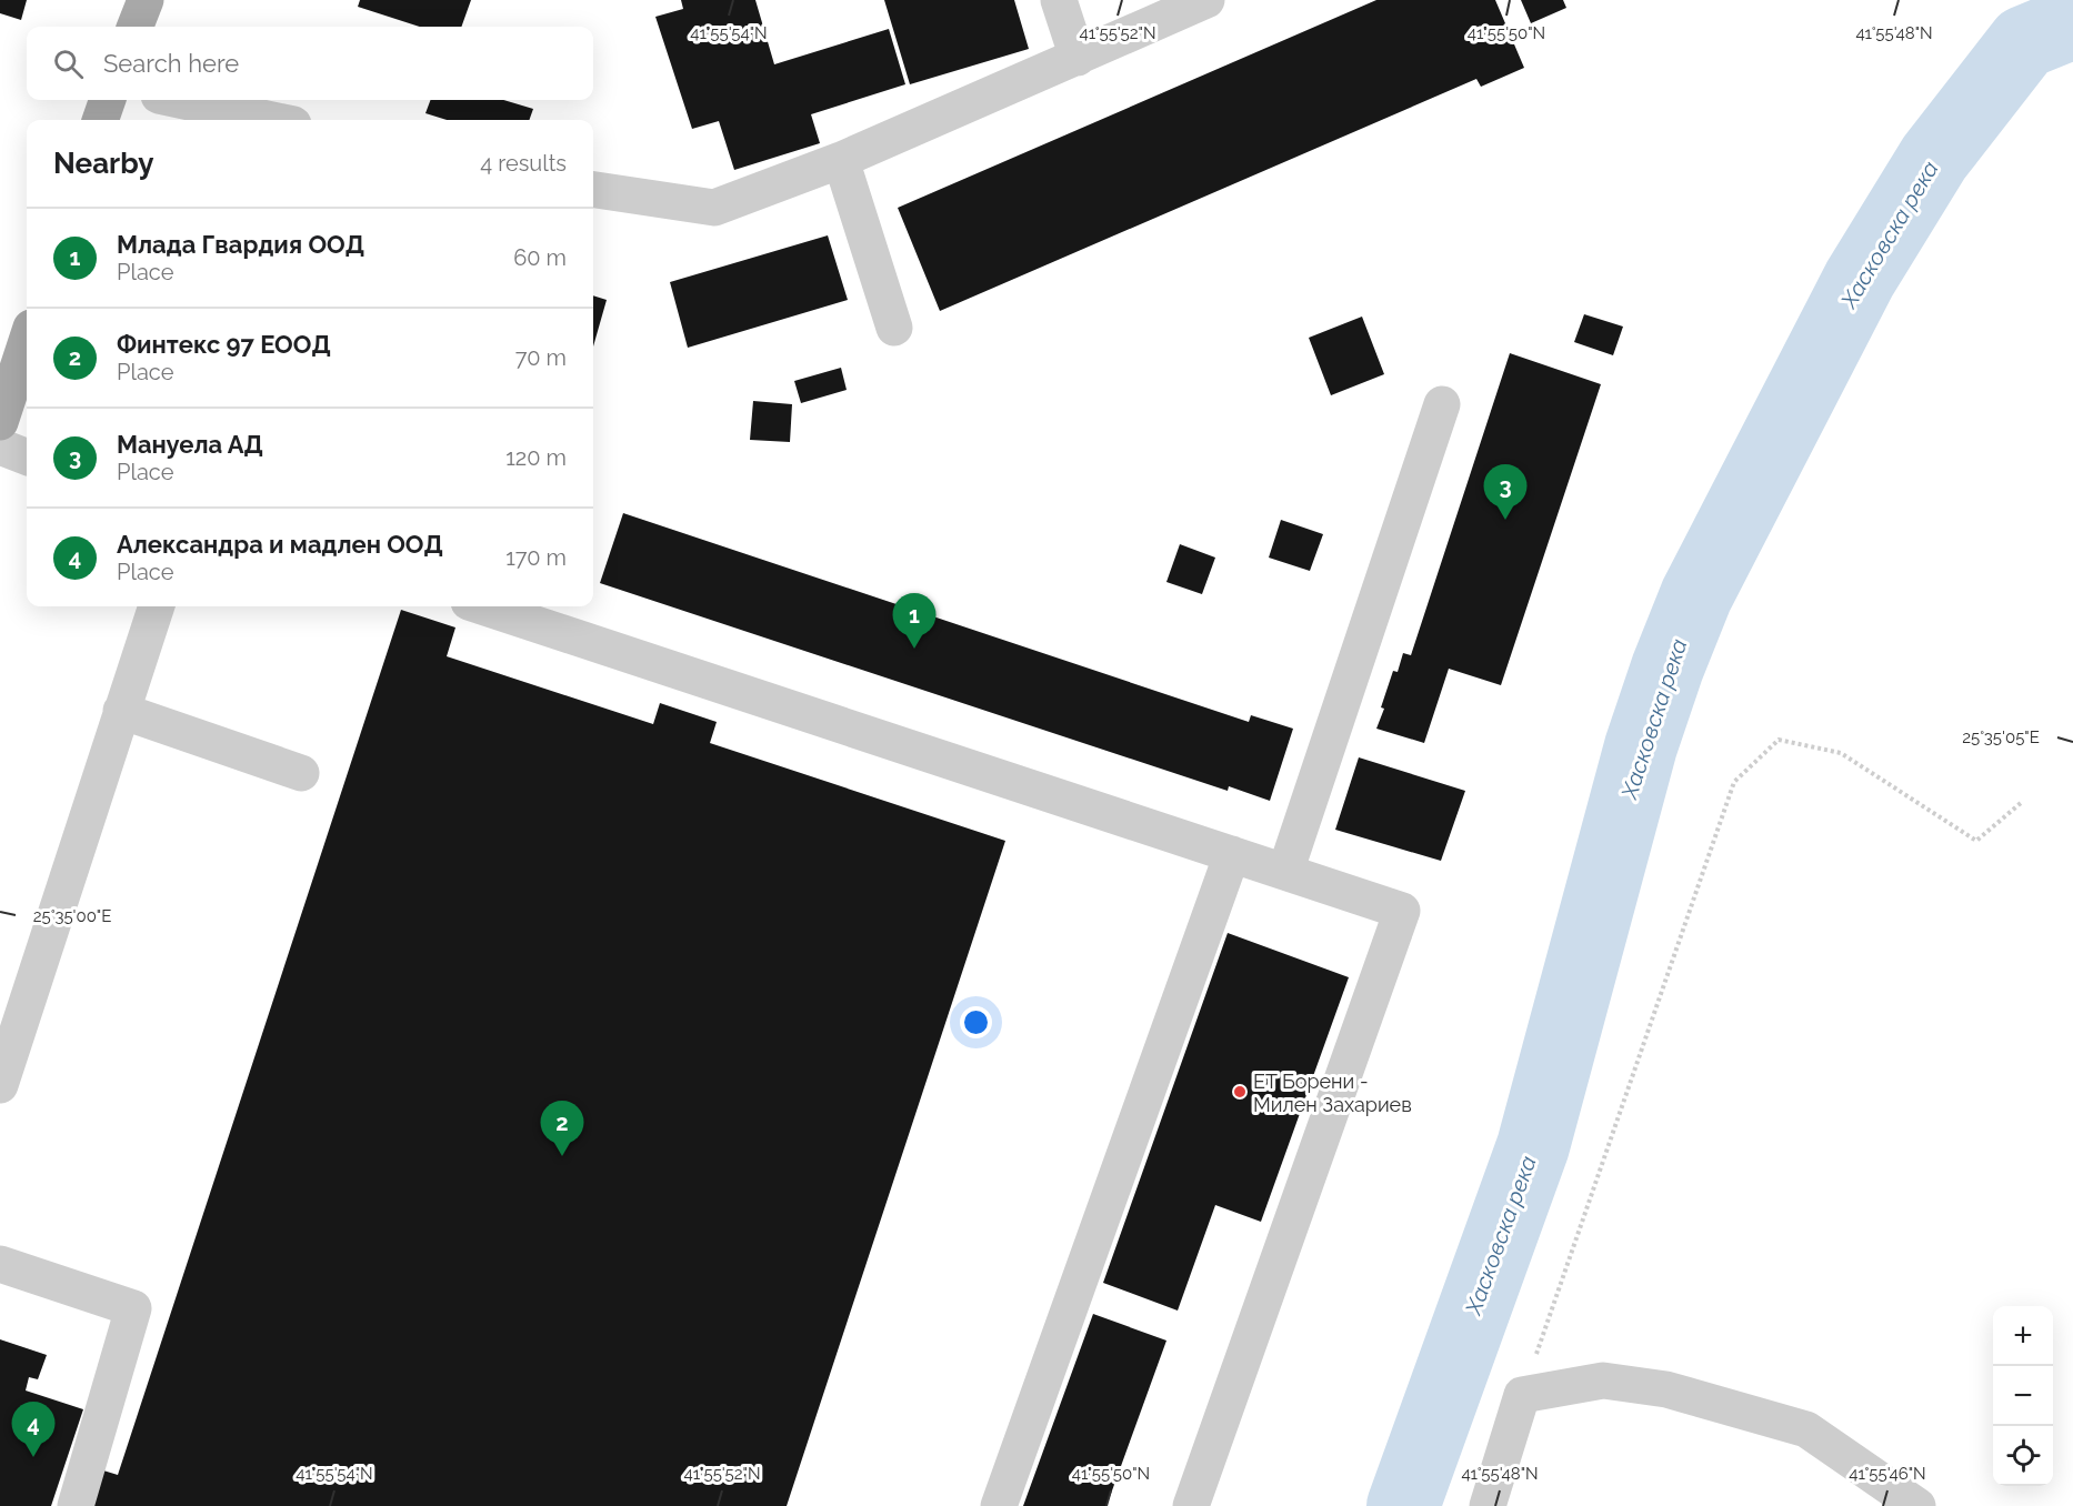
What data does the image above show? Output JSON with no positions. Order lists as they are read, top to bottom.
{
  "water": ["Хасковска река"],
  "places": ["ЕТ Борени - Милен Захариев"],
  "page": {
    "search": "Search here",
    "heading": ["Nearby", "4 results"],
    "list": [
      {
        "mark": "1",
        "name": "Млада Гвардия ООД",
        "note": "Place",
        "value": "60 m"
      },
      {
        "mark": "2",
        "name": "Финтекс 97 ЕООД",
        "note": "Place",
        "value": "70 m"
      },
      {
        "mark": "3",
        "name": "Мануела АД",
        "note": "Place",
        "value": "120 m"
      },
      {
        "mark": "4",
        "name": "Александра и мадлен ООД",
        "note": "Place",
        "value": "170 m"
      }
    ],
    "pins": [
      "3",
      "1",
      "2",
      "4"
    ],
    "map_buttons": ["+", "−"]
  },
  "coordinates": [
    "41°55'54\"N",
    "41°55'52\"N",
    "41°55'50\"N",
    "41°55'48\"N",
    "25°35'05\"E",
    "25°35'00\"E",
    "41°55'46\"N"
  ]
}
